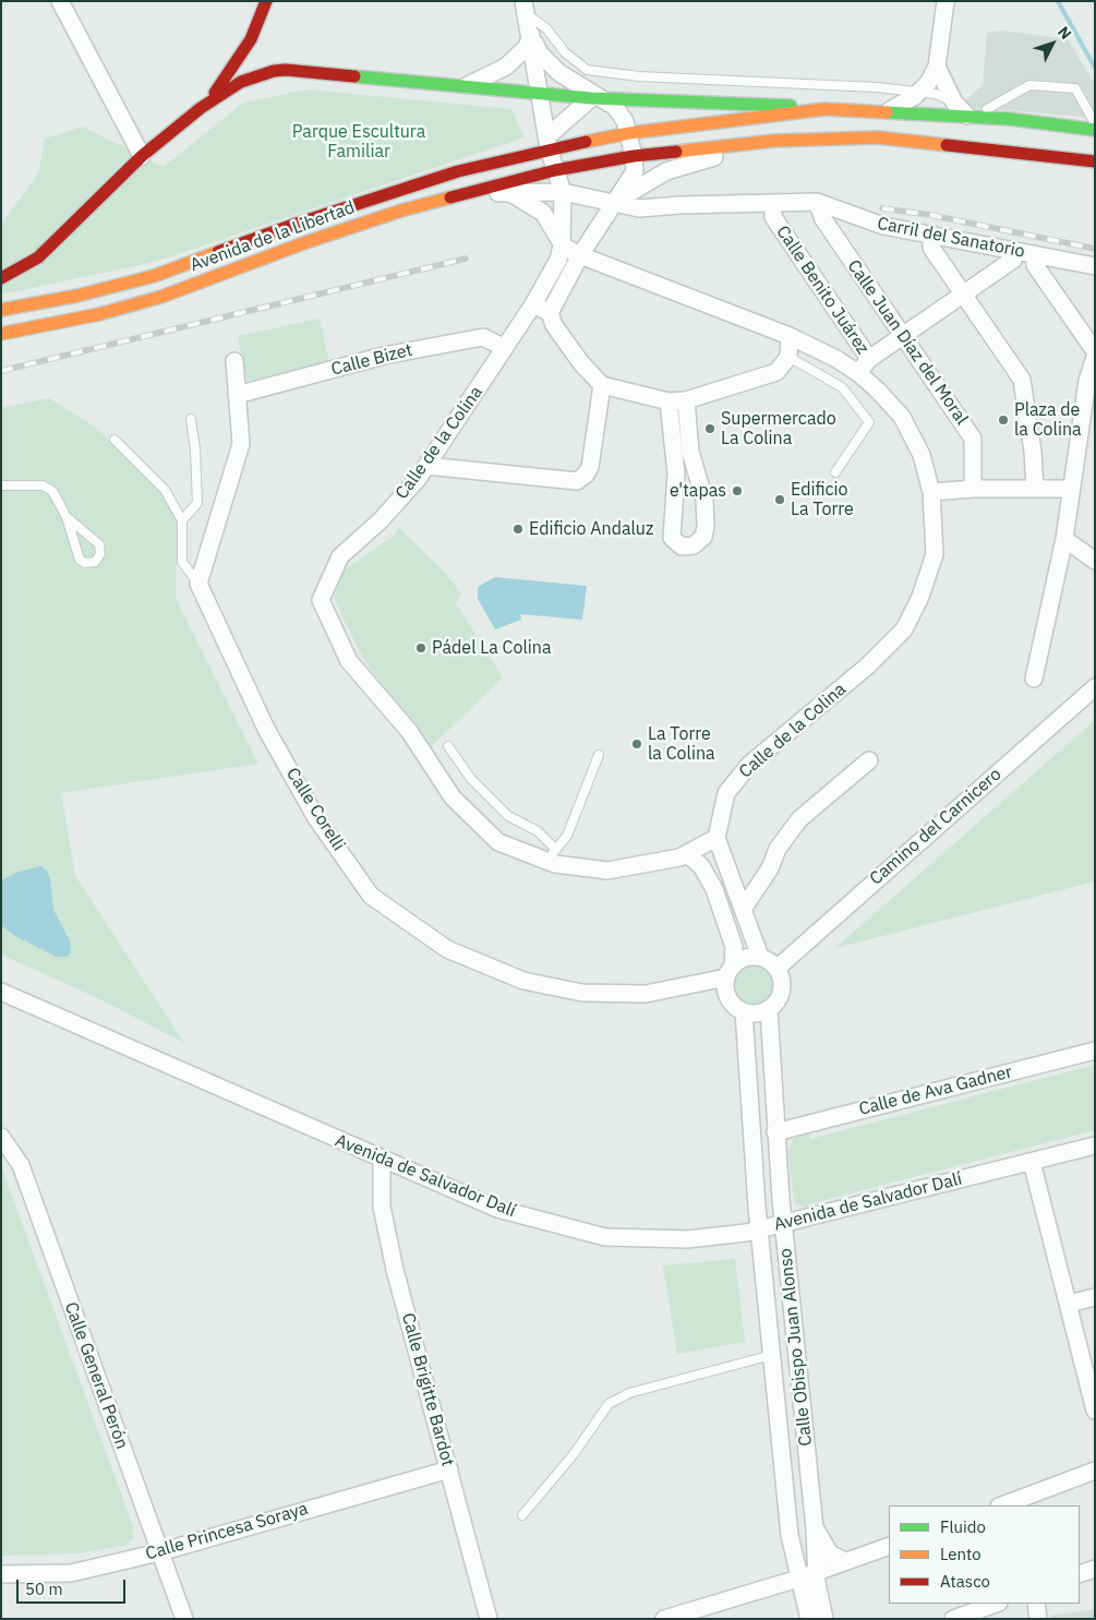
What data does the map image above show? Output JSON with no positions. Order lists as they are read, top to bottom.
{
  "streets": {
    "main road": ["Avenida de la Libertad"],
    "street": [
      "Carril del Sanatorio",
      "Calle Benito Juárez",
      "Calle Juan Díaz del Moral",
      "Calle Bizet",
      "Calle de la Colina",
      "Calle Corelli",
      "Camino del Carnicero",
      "Calle de Ava Gadner",
      "Avenida de Salvador Dalí",
      "Calle Obispo Juan Alonso",
      "Calle General Perón",
      "Calle Brigitte Bardot",
      "Calle Princesa Soraya"
    ]
  },
  "crossings": [
    ["Avenida de la Libertad", "Carril del Sanatorio"],
    ["Carril del Sanatorio", "Calle Benito Juárez"],
    ["Carril del Sanatorio", "Calle Juan Díaz del Moral"],
    ["Carril del Sanatorio", "Calle de la Colina"],
    ["Calle Benito Juárez", "Calle de la Colina"],
    ["Calle Bizet", "Calle de la Colina"],
    ["Calle Corelli", "Camino del Carnicero"],
    ["Calle Corelli", "Calle Obispo Juan Alonso"],
    ["Camino del Carnicero", "Calle Obispo Juan Alonso"],
    ["Calle de Ava Gadner", "Calle Obispo Juan Alonso"],
    ["Avenida de Salvador Dalí", "Calle Obispo Juan Alonso"],
    ["Avenida de Salvador Dalí", "Calle Brigitte Bardot"],
    ["Calle General Perón", "Calle Princesa Soraya"],
    ["Calle Brigitte Bardot", "Calle Princesa Soraya"]
  ],
  "parks": ["Parque Escultura Familiar"],
  "places": [
    "Plaza de la Colina",
    "Supermercado La Colina",
    "e'tapas",
    "Edificio La Torre",
    "Edificio Andaluz",
    "Pádel La Colina",
    "La Torre la Colina"
  ],
  "legend": ["Fluido", "Lento", "Atasco"],
  "scale_bar": "50 m",
  "north": "top right"
}
